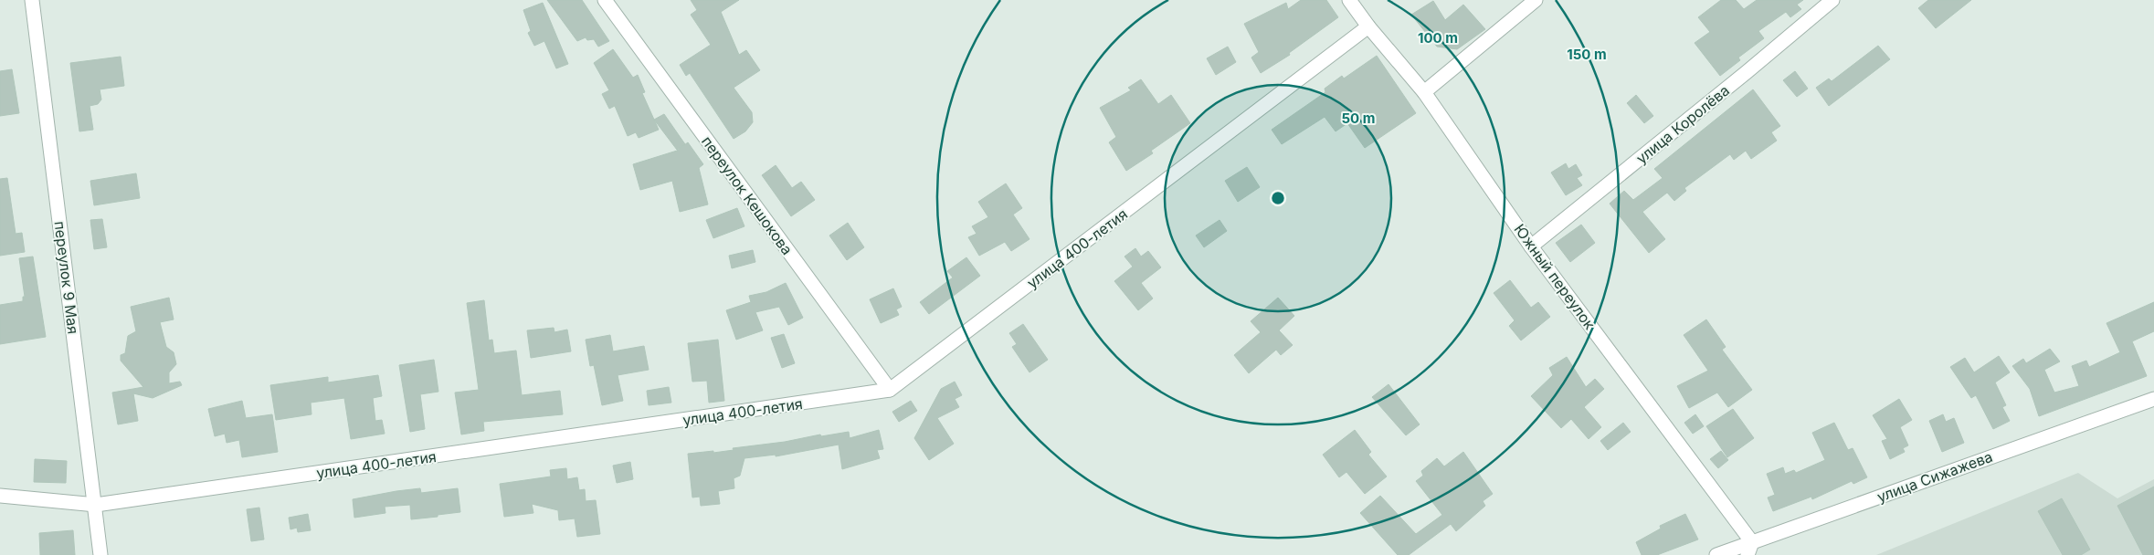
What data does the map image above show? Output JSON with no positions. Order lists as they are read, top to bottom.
{
  "streets": {
    "street": [
      "улица Королёва",
      "переулок Кешокова",
      "улица 400-летия",
      "Южный переулок",
      "переулок 9 Мая",
      "улица Сижажева"
    ]
  },
  "crossings": [
    ["улица Королёва", "Южный переулок"],
    ["переулок Кешокова", "улица 400-летия"],
    ["улица 400-летия", "Южный переулок"],
    ["улица 400-летия", "переулок 9 Мая"],
    ["Южный переулок", "улица Сижажева"]
  ],
  "rings": ["100 m", "150 m", "50 m"]
}
